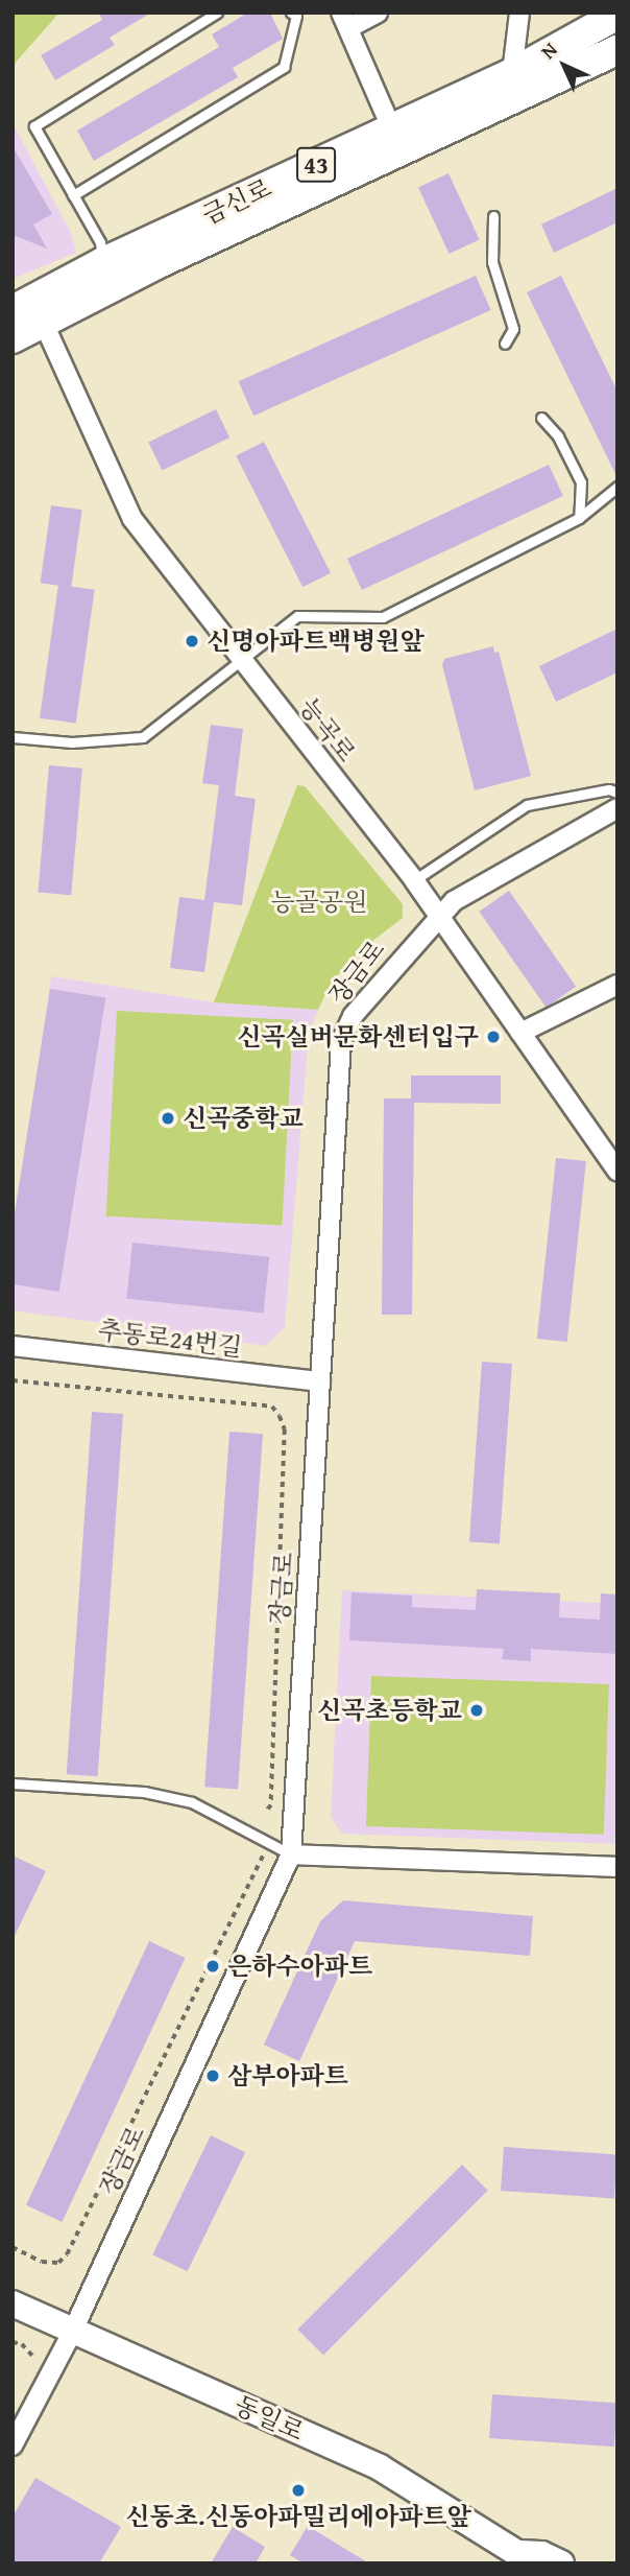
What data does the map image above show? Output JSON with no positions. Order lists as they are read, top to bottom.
{
  "streets": {
    "main road": ["43", "금신로"],
    "street": [
      "능곡로",
      "장금로",
      "추동로24번길",
      "동일로"
    ]
  },
  "crossings": [
    ["금신로", "능곡로"],
    ["능곡로", "장금로"],
    ["장금로", "추동로24번길"],
    ["장금로", "동일로"]
  ],
  "parks": ["능골공원"],
  "places": [
    "신명아파트백병원앞",
    "신곡실버문화센터입구",
    "신곡중학교",
    "신곡초등학교",
    "은하수아파트",
    "삼부아파트",
    "신동초.신동아파밀리에아파트앞"
  ],
  "north": "top left"
}
